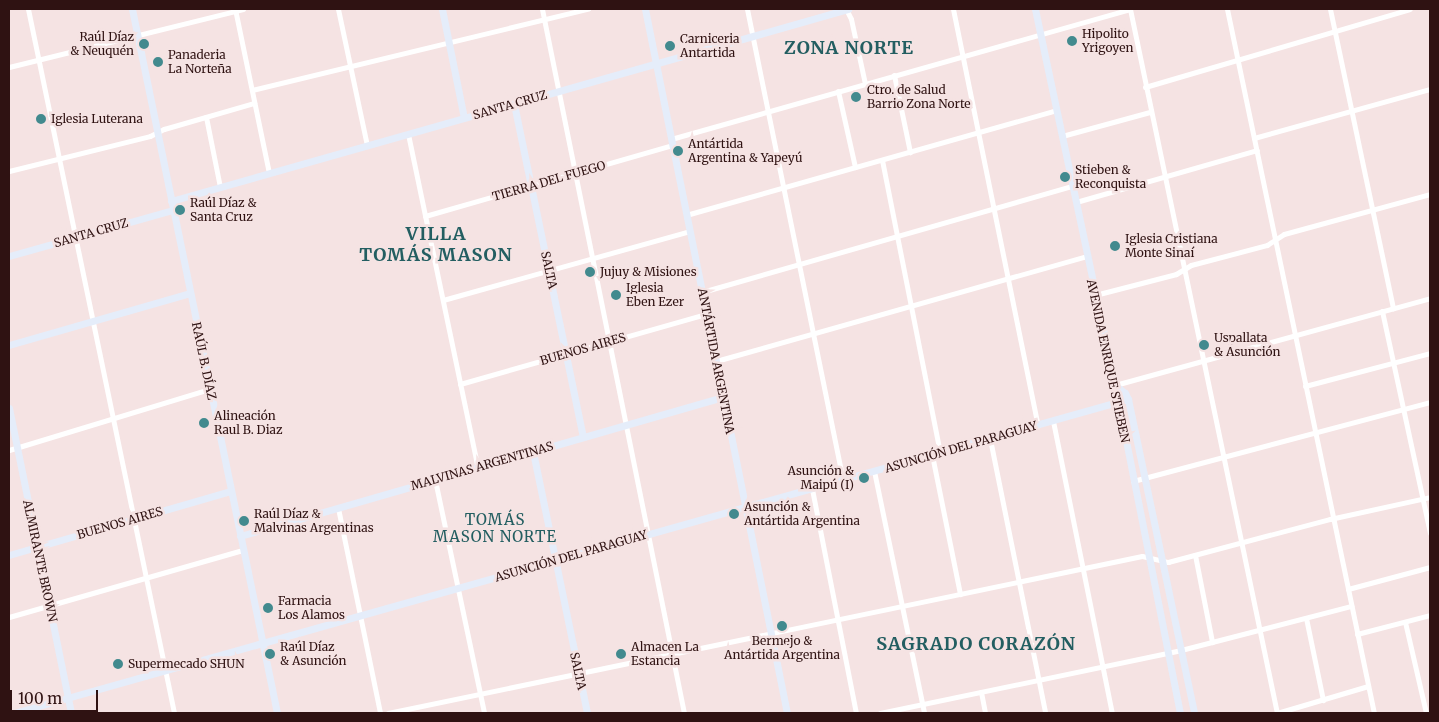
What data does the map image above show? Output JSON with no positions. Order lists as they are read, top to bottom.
{
  "streets": {
    "main road": [
      "SANTA CRUZ",
      "SALTA",
      "BUENOS AIRES",
      "RAÚL B. DÍAZ",
      "ANTÁRTIDA ARGENTINA",
      "AVENIDA ENRIQUE STIEBEN",
      "ASUNCIÓN DEL PARAGUAY",
      "MALVINAS ARGENTINAS",
      "ALMIRANTE BROWN"
    ],
    "street": ["TIERRA DEL FUEGO"]
  },
  "crossings": [
    ["SANTA CRUZ", "SALTA"],
    ["SANTA CRUZ", "RAÚL B. DÍAZ"],
    ["SANTA CRUZ", "ANTÁRTIDA ARGENTINA"],
    ["TIERRA DEL FUEGO", "SALTA"],
    ["TIERRA DEL FUEGO", "ANTÁRTIDA ARGENTINA"],
    ["TIERRA DEL FUEGO", "AVENIDA ENRIQUE STIEBEN"],
    ["SALTA", "BUENOS AIRES"],
    ["SALTA", "ASUNCIÓN DEL PARAGUAY"],
    ["SALTA", "MALVINAS ARGENTINAS"],
    ["BUENOS AIRES", "RAÚL B. DÍAZ"],
    ["BUENOS AIRES", "ANTÁRTIDA ARGENTINA"],
    ["BUENOS AIRES", "ALMIRANTE BROWN"],
    ["RAÚL B. DÍAZ", "ASUNCIÓN DEL PARAGUAY"],
    ["RAÚL B. DÍAZ", "MALVINAS ARGENTINAS"],
    ["ANTÁRTIDA ARGENTINA", "ASUNCIÓN DEL PARAGUAY"],
    ["ANTÁRTIDA ARGENTINA", "MALVINAS ARGENTINAS"],
    ["AVENIDA ENRIQUE STIEBEN", "ASUNCIÓN DEL PARAGUAY"],
    ["ASUNCIÓN DEL PARAGUAY", "ALMIRANTE BROWN"]
  ],
  "districts": [
    "ZONA NORTE",
    "VILLA TOMÁS MASON",
    "TOMÁS MASON NORTE",
    "SAGRADO CORAZÓN"
  ],
  "places": [
    "Hipolito Yrigoyen",
    "Raúl Díaz & Neuquén",
    "Carniceria Antartida",
    "Panaderia La Norteña",
    "Ctro. de Salud Barrio Zona Norte",
    "Iglesia Luterana",
    "Antártida Argentina & Yapeyú",
    "Stieben & Reconquista",
    "Raúl Díaz & Santa Cruz",
    "Iglesia Cristiana Monte Sinaí",
    "Jujuy & Misiones",
    "Iglesia Eben Ezer",
    "Uspallata & Asunción",
    "Alineación Raul B. Diaz",
    "Asunción & Maipú (I)",
    "Asunción & Antártida Argentina",
    "Raúl Díaz & Malvinas Argentinas",
    "Farmacia Los Alamos",
    "Bermejo & Antártida Argentina",
    "Raúl Díaz & Asunción",
    "Almacen La Estancia",
    "Supermecado SHUN"
  ],
  "scale_bar": "100 m"
}
